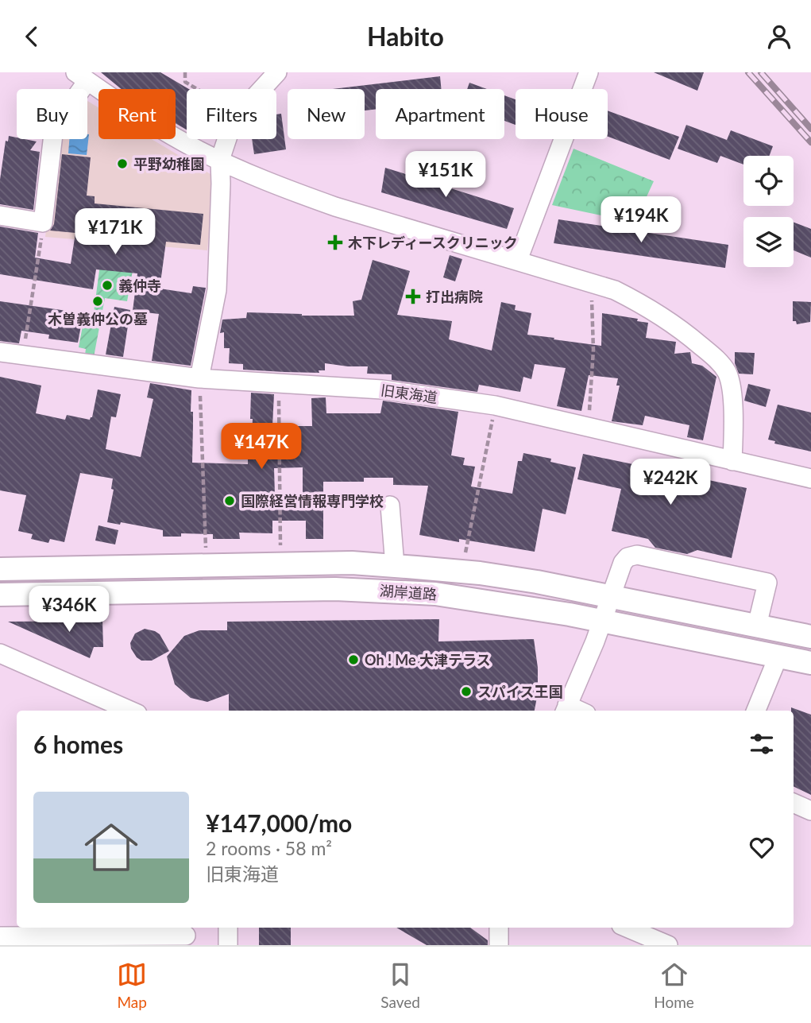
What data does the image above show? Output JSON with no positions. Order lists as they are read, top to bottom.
{
  "streets": {
    "main road": ["湖岸道路"],
    "street": ["旧東海道"]
  },
  "places": {
    "other": [
      "平野幼稚園",
      "義仲寺",
      "木曽義仲公の墓",
      "国際経営情報専門学校",
      "Oh ! Me 大津テラス",
      "スパイス王国"
    ],
    "health": ["木下レディースクリニック", "打出病院"]
  },
  "page": {
    "header": "Habito",
    "chip": [
      "Buy",
      "Rent",
      "Filters",
      "New",
      "Apartment",
      "House"
    ],
    "price": [
      "¥151K",
      "¥194K",
      "¥171K",
      "¥147K",
      "¥242K",
      "¥346K"
    ],
    "heading": "6 homes",
    "list": [
      {
        "name": "¥147,000/mo",
        "note": "2 rooms · 58 m² · 旧東海道"
      }
    ],
    "tabs": ["Map", "Saved", "Home"]
  }
}
